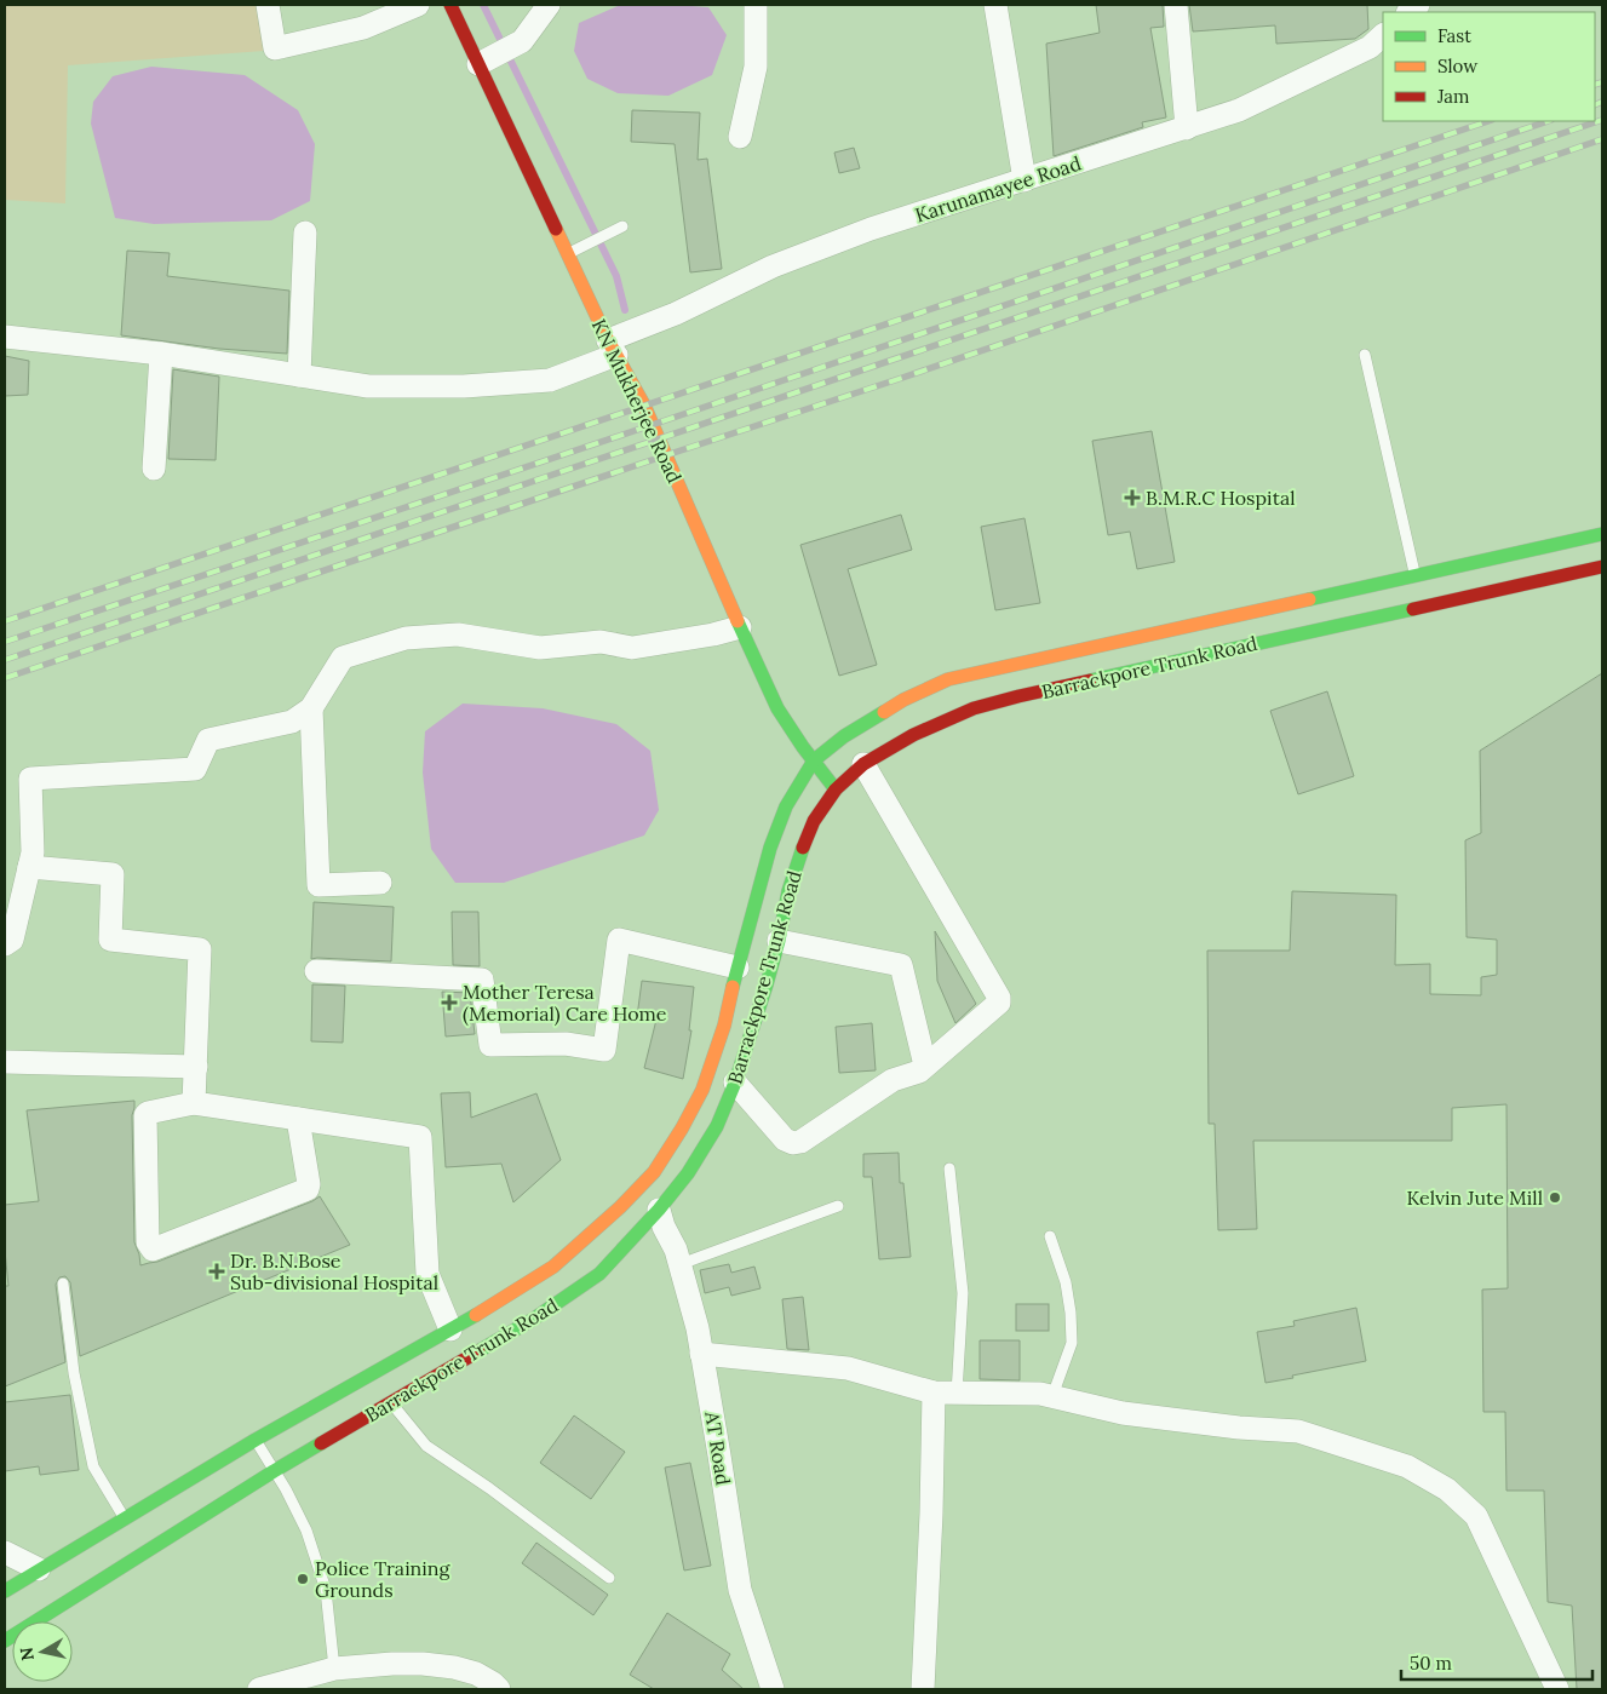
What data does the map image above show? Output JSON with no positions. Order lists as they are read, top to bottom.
{
  "streets": {
    "main road": ["KN Mukherjee Road", "Barrackpore Trunk Road"],
    "street": ["Karunamayee Road", "AT Road"]
  },
  "crossings": [
    ["Karunamayee Road", "KN Mukherjee Road"],
    ["KN Mukherjee Road", "Barrackpore Trunk Road"],
    ["Barrackpore Trunk Road", "AT Road"]
  ],
  "places": {
    "health": ["B.M.R.C Hospital", "Mother Teresa (Memorial) Care Home", "Dr. B.N.Bose Sub-divisional Hospital"],
    "other": ["Kelvin Jute Mill", "Police Training Grounds"]
  },
  "legend": ["Fast", "Slow", "Jam"],
  "scale_bar": "50 m",
  "north": "left"
}
